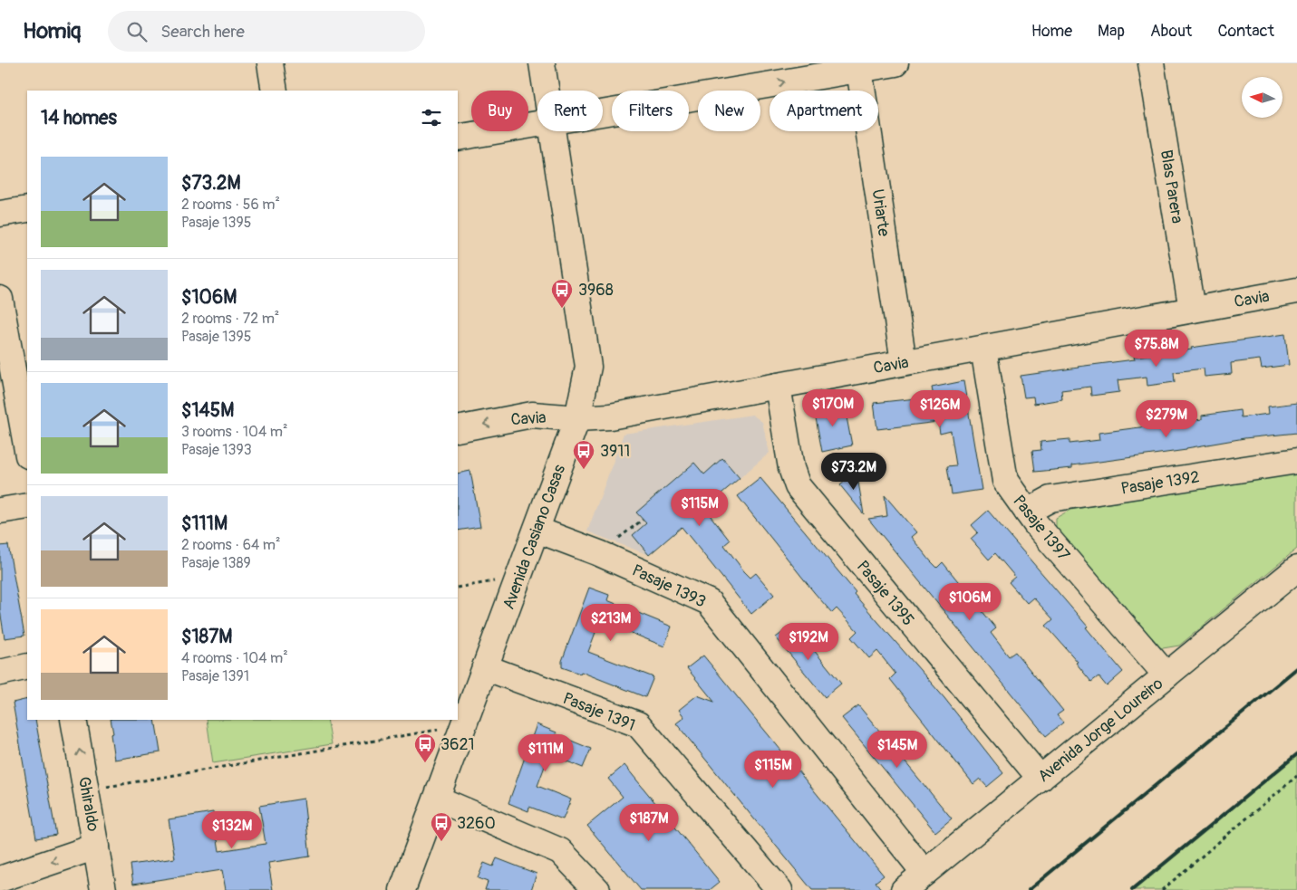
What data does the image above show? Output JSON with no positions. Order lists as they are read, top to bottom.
{
  "streets": {
    "street": [
      "Blas Parera",
      "Uriarte",
      "Cavia",
      "Pasaje 1392",
      "Pasaje 1397",
      "Avenida Casiano Casas",
      "Pasaje 1393",
      "Pasaje 1395",
      "Pasaje 1391",
      "Avenida Jorge Loureiro",
      "Ghiraldo"
    ]
  },
  "crossings": [
    ["Blas Parera", "Cavia"],
    ["Uriarte", "Cavia"],
    ["Cavia", "Pasaje 1397"],
    ["Cavia", "Avenida Casiano Casas"],
    ["Cavia", "Pasaje 1395"],
    ["Pasaje 1392", "Pasaje 1397"],
    ["Pasaje 1397", "Avenida Jorge Loureiro"],
    ["Avenida Casiano Casas", "Pasaje 1393"],
    ["Avenida Casiano Casas", "Pasaje 1391"],
    ["Pasaje 1393", "Avenida Jorge Loureiro"],
    ["Pasaje 1395", "Avenida Jorge Loureiro"]
  ],
  "one_way": ["Ghiraldo"],
  "places": {
    "bus stop": [
      "3968",
      "3911",
      "3621",
      "3260"
    ]
  },
  "north": "left",
  "page": {
    "header": "Homiq",
    "search": "Search here",
    "nav": [
      "Home",
      "Map",
      "About",
      "Contact"
    ],
    "chip": [
      "Buy",
      "Rent",
      "Filters",
      "New",
      "Apartment"
    ],
    "heading": "14 homes",
    "list": [
      {
        "name": "$73.2M",
        "note": "2 rooms · 56 m² · Pasaje 1395"
      },
      {
        "name": "$106M",
        "note": "2 rooms · 72 m² · Pasaje 1395"
      },
      {
        "name": "$145M",
        "note": "3 rooms · 104 m² · Pasaje 1393"
      },
      {
        "name": "$111M",
        "note": "2 rooms · 64 m² · Pasaje 1389"
      },
      {
        "name": "$187M",
        "note": "4 rooms · 104 m² · Pasaje 1391"
      }
    ],
    "price": [
      "$75.8M",
      "$170M",
      "$126M",
      "$279M",
      "$73.2M",
      "$115M",
      "$106M",
      "$213M",
      "$192M",
      "$145M",
      "$111M",
      "$115M",
      "$187M",
      "$132M"
    ]
  }
}
